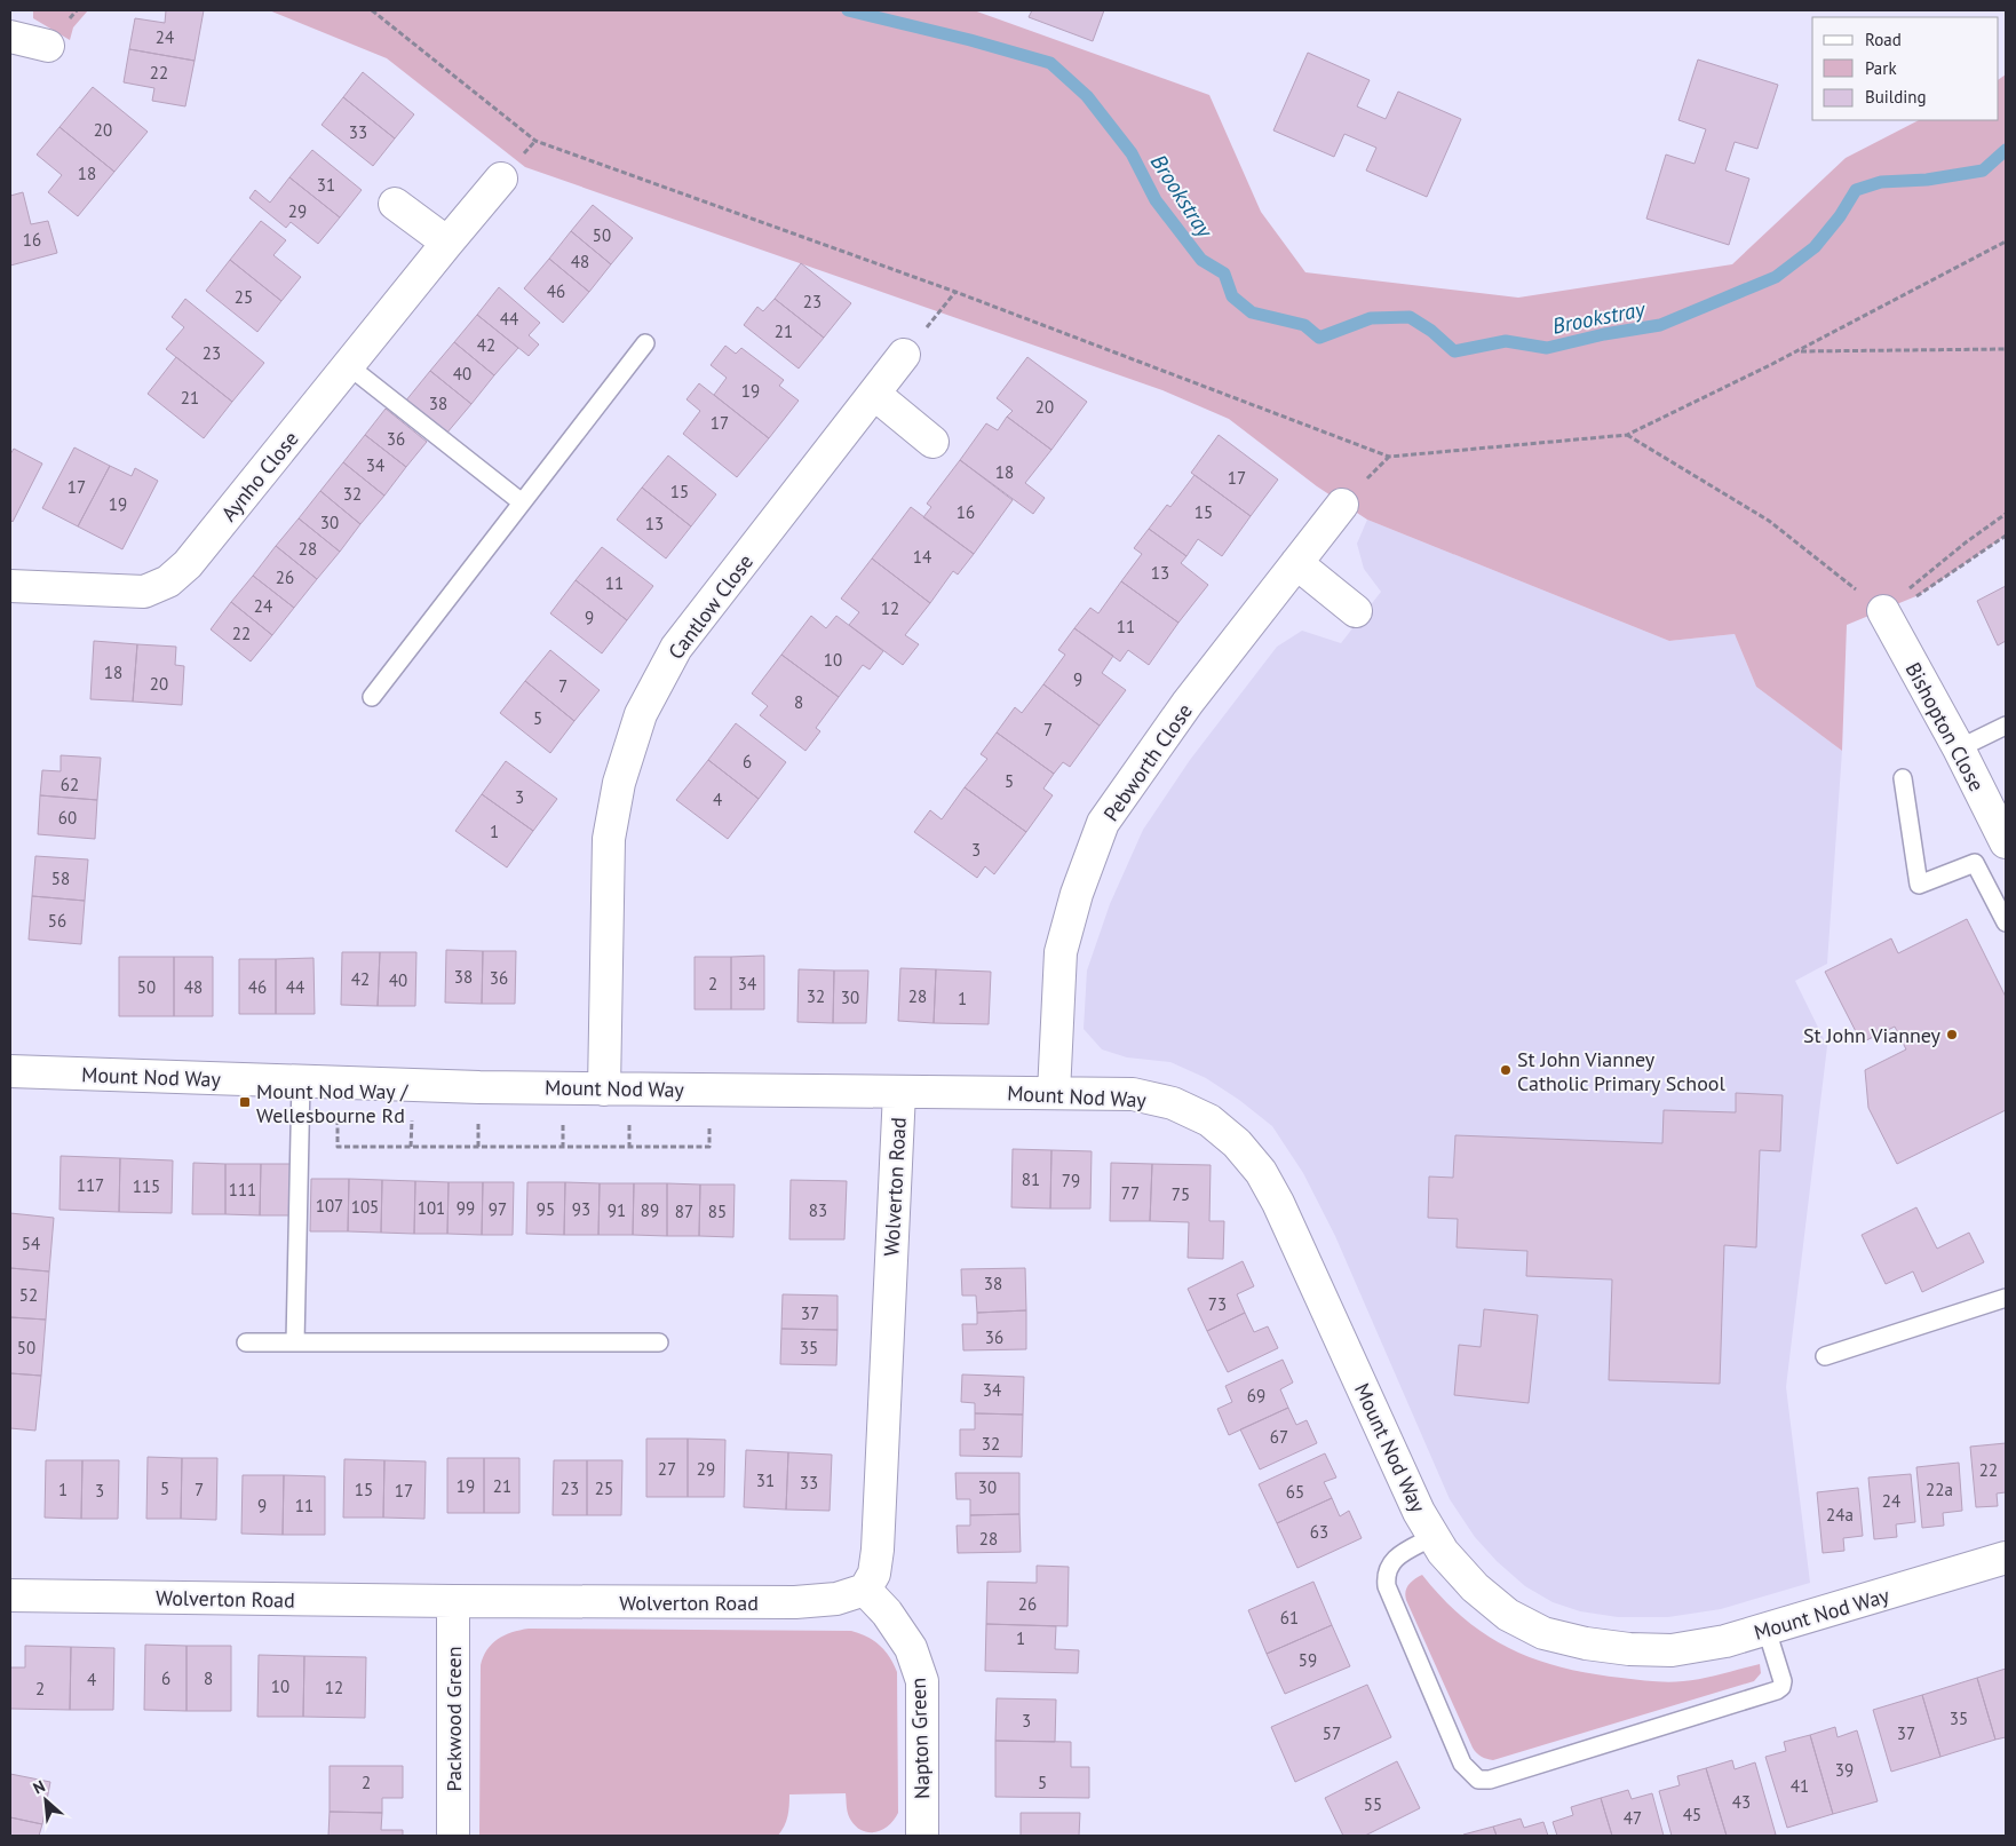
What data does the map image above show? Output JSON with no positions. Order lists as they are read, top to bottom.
{
  "streets": {
    "street": [
      "Aynho Close",
      "Cantlow Close",
      "Bishopton Close",
      "Pebworth Close",
      "Mount Nod Way",
      "Wolverton Road",
      "Packwood Green",
      "Napton Green"
    ]
  },
  "crossings": [
    ["Cantlow Close", "Mount Nod Way"],
    ["Pebworth Close", "Mount Nod Way"],
    ["Mount Nod Way", "Wolverton Road"],
    ["Wolverton Road", "Packwood Green"],
    ["Wolverton Road", "Napton Green"]
  ],
  "water": ["Brookstray"],
  "places": {
    "other": ["St John Vianney", "St John Vianney Catholic Primary School"],
    "transit": ["Mount Nod Way / Wellesbourne Rd"]
  },
  "house_numbers": [
    "24",
    "22",
    "20",
    "33",
    "18",
    "31",
    "29",
    "50",
    "16",
    "48",
    "46",
    "25",
    "23",
    "44",
    "21",
    "42",
    "23",
    "40",
    "19",
    "21",
    "38",
    "20",
    "17",
    "36",
    "34",
    "18",
    "17",
    "17",
    "15",
    "32",
    "19",
    "16",
    "15",
    "30",
    "13",
    "28",
    "14",
    "13",
    "26",
    "11",
    "24",
    "12",
    "9",
    "11",
    "22",
    "10",
    "18",
    "9",
    "20",
    "7",
    "8",
    "5",
    "7",
    "6",
    "5",
    "62",
    "3",
    "4",
    "60",
    "1",
    "3",
    "58",
    "56",
    "38",
    "36",
    "42",
    "40",
    "2",
    "34",
    "50",
    "48",
    "46",
    "44",
    "32",
    "28",
    "30",
    "1",
    "81",
    "79",
    "117",
    "115",
    "111",
    "77",
    "75",
    "107",
    "105",
    "101",
    "99",
    "97",
    "95",
    "93",
    "91",
    "89",
    "83",
    "87",
    "85",
    "54",
    "38",
    "52",
    "73",
    "37",
    "36",
    "50",
    "35",
    "34",
    "69",
    "67",
    "32",
    "27",
    "29",
    "22",
    "31",
    "33",
    "19",
    "21",
    "30",
    "5",
    "23",
    "25",
    "1",
    "7",
    "15",
    "22a",
    "3",
    "17",
    "65",
    "24",
    "9",
    "11",
    "24a",
    "63",
    "28",
    "26",
    "61",
    "1",
    "59",
    "6",
    "8",
    "4",
    "10",
    "12",
    "2",
    "35",
    "3",
    "57",
    "37",
    "39",
    "2",
    "5",
    "41",
    "43",
    "55",
    "45",
    "47"
  ],
  "legend": ["Road", "Park", "Building"],
  "north": "top left"
}
